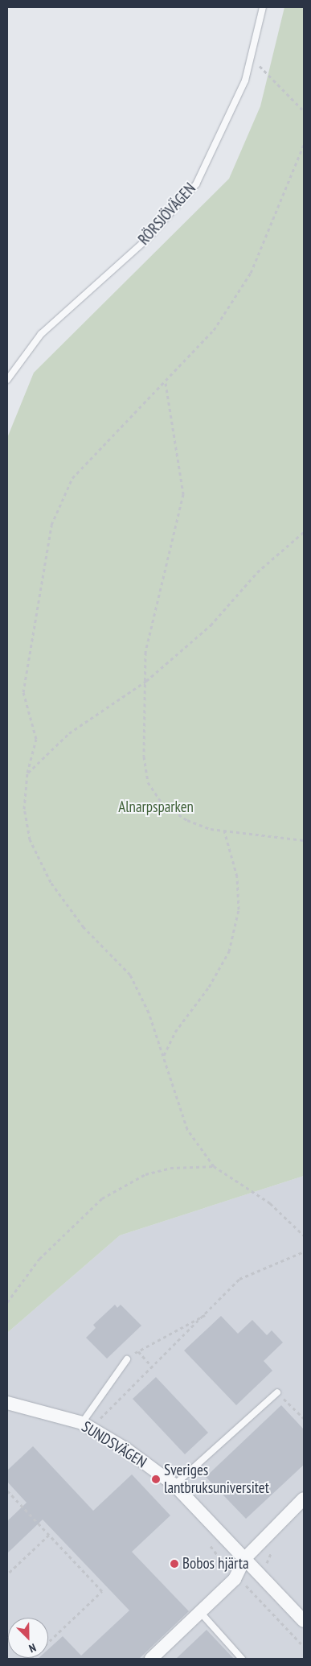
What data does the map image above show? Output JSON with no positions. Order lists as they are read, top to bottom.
{
  "streets": {
    "street": ["SUNDSVÄGEN"],
    "lane": ["RÖRSJÖVÄGEN"]
  },
  "parks": ["Alnarpsparken"],
  "places": ["Sveriges lantbruksuniversitet", "Bobos hjärta"],
  "north": "bottom right"
}
